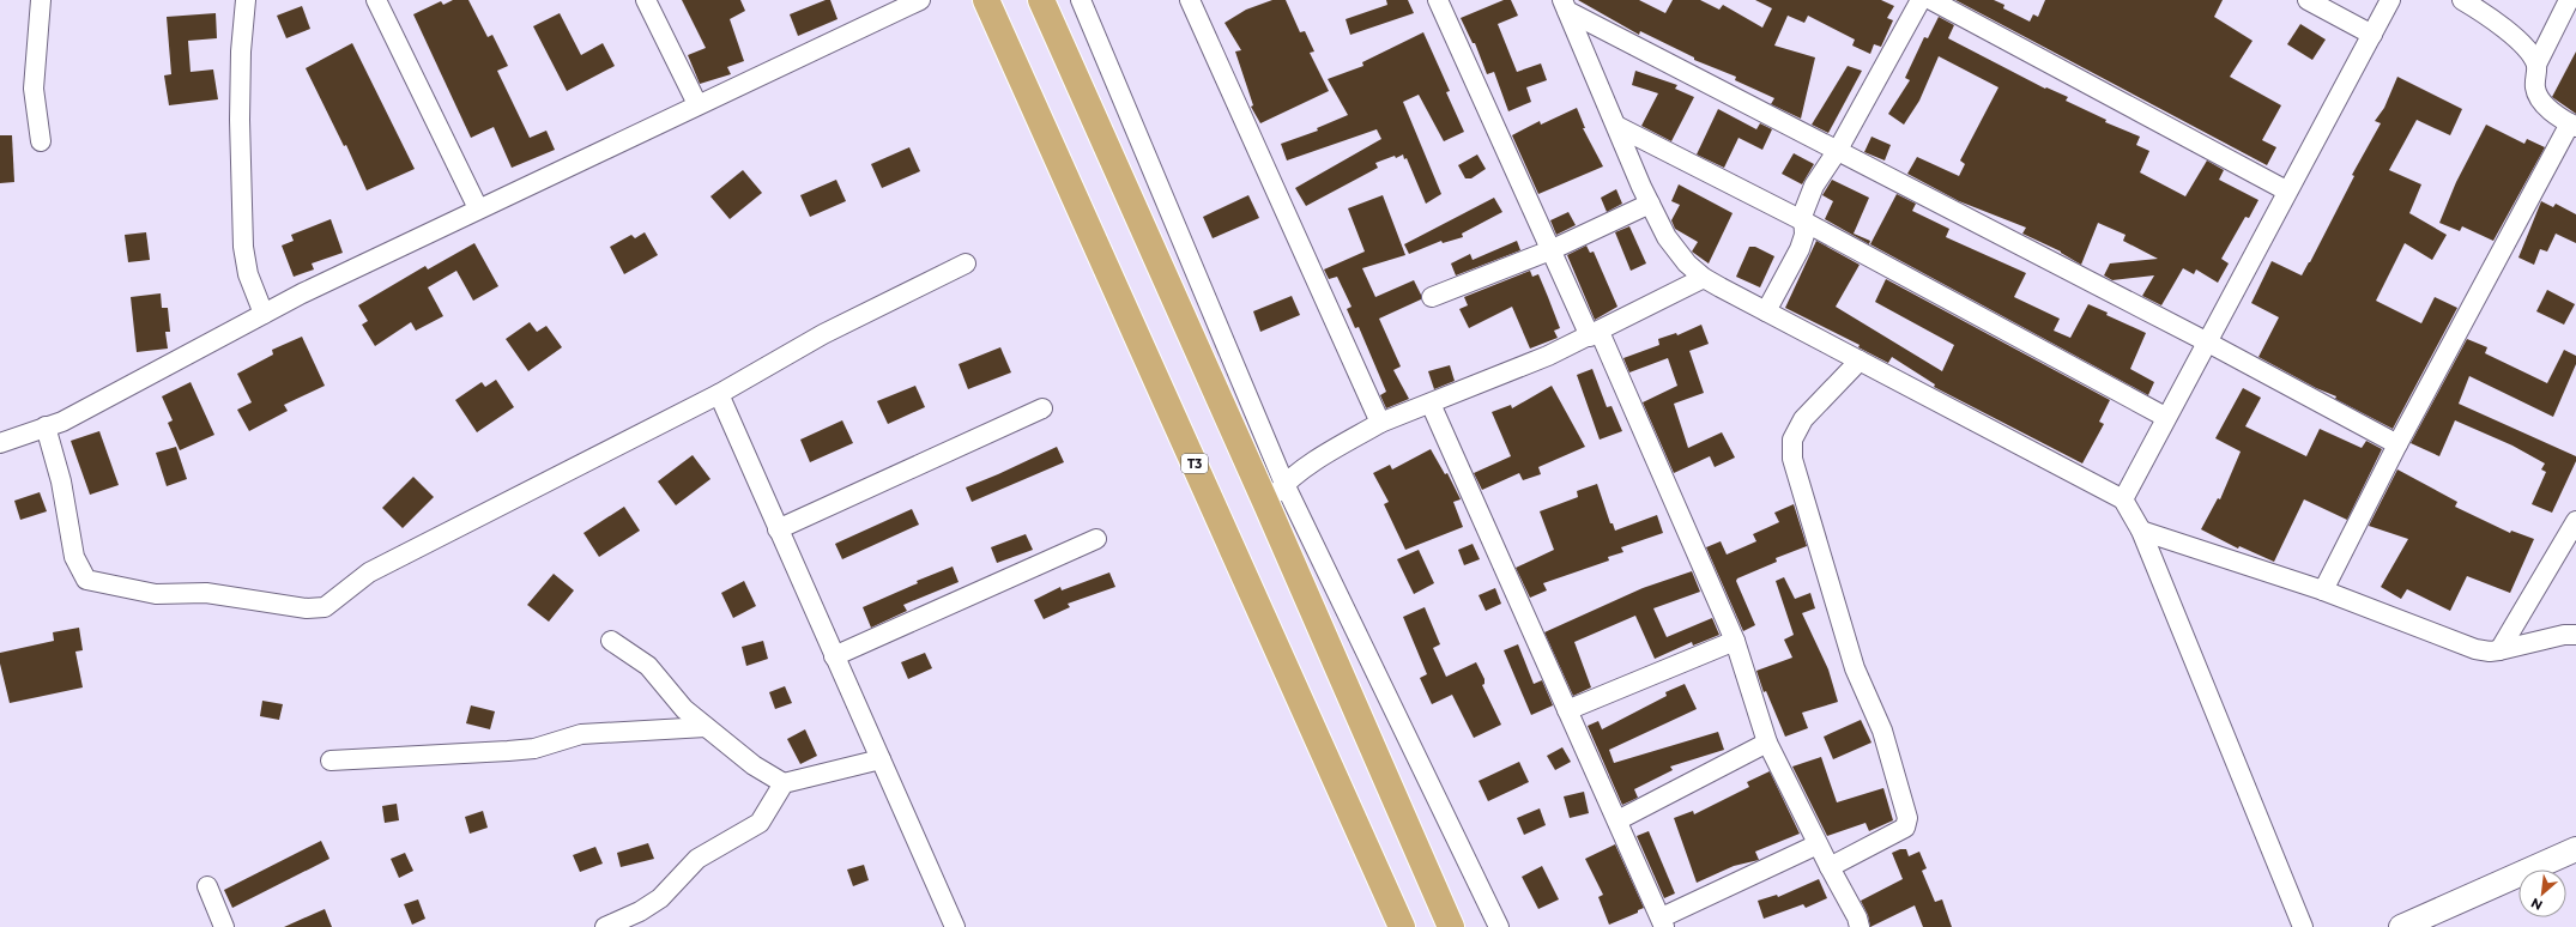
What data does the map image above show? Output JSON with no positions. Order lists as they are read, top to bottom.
{
  "streets": {
    "highway": ["T3"]
  },
  "north": "bottom left"
}
